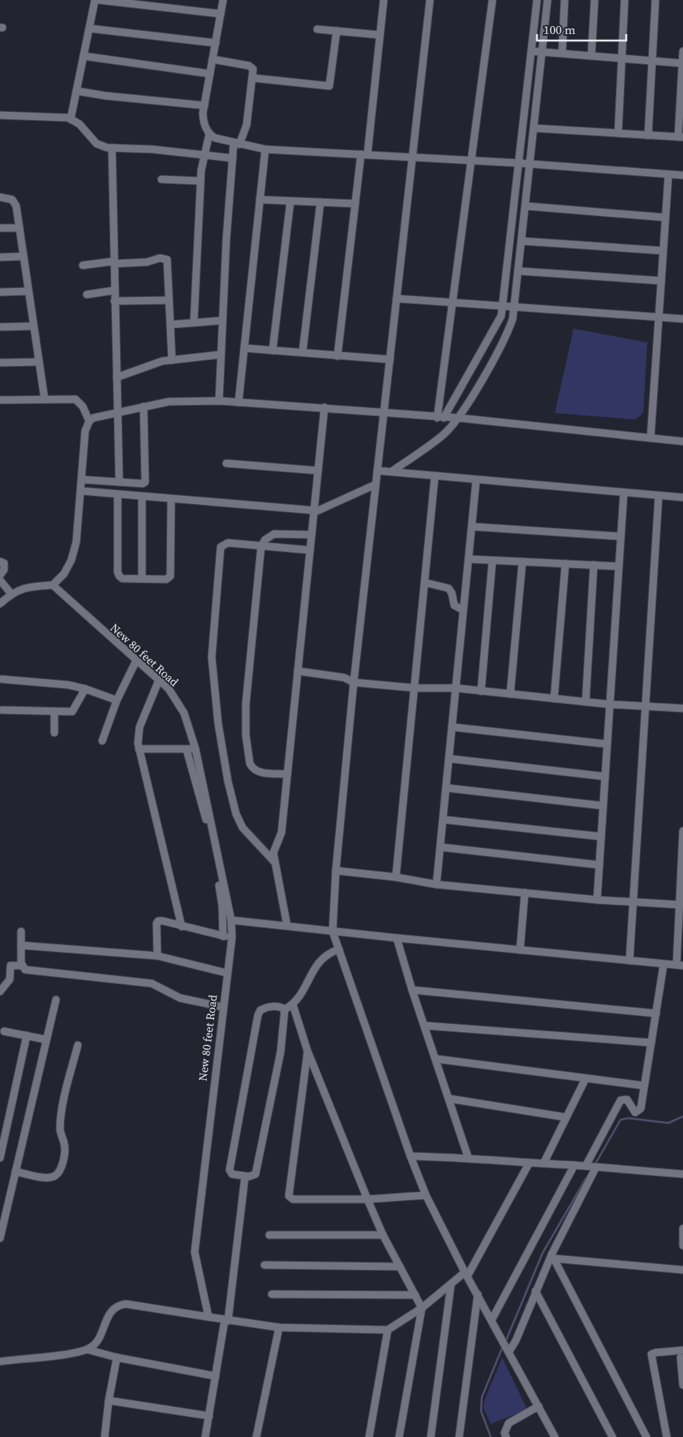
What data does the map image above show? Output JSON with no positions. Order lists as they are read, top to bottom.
{
  "streets": {
    "street": ["New 80 feet Road"]
  },
  "scale_bar": "100 m"
}
